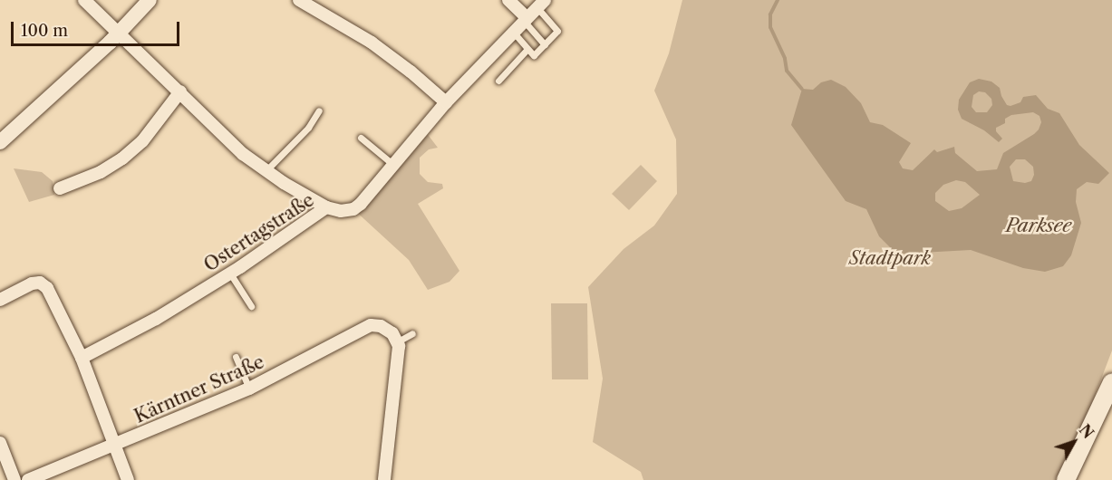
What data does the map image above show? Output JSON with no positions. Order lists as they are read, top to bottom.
{
  "streets": {
    "street": ["Ostertagstraße", "Kärntner Straße"]
  },
  "water": ["Parksee"],
  "parks": ["Stadtpark"],
  "scale_bar": "100 m",
  "north": "top right"
}
